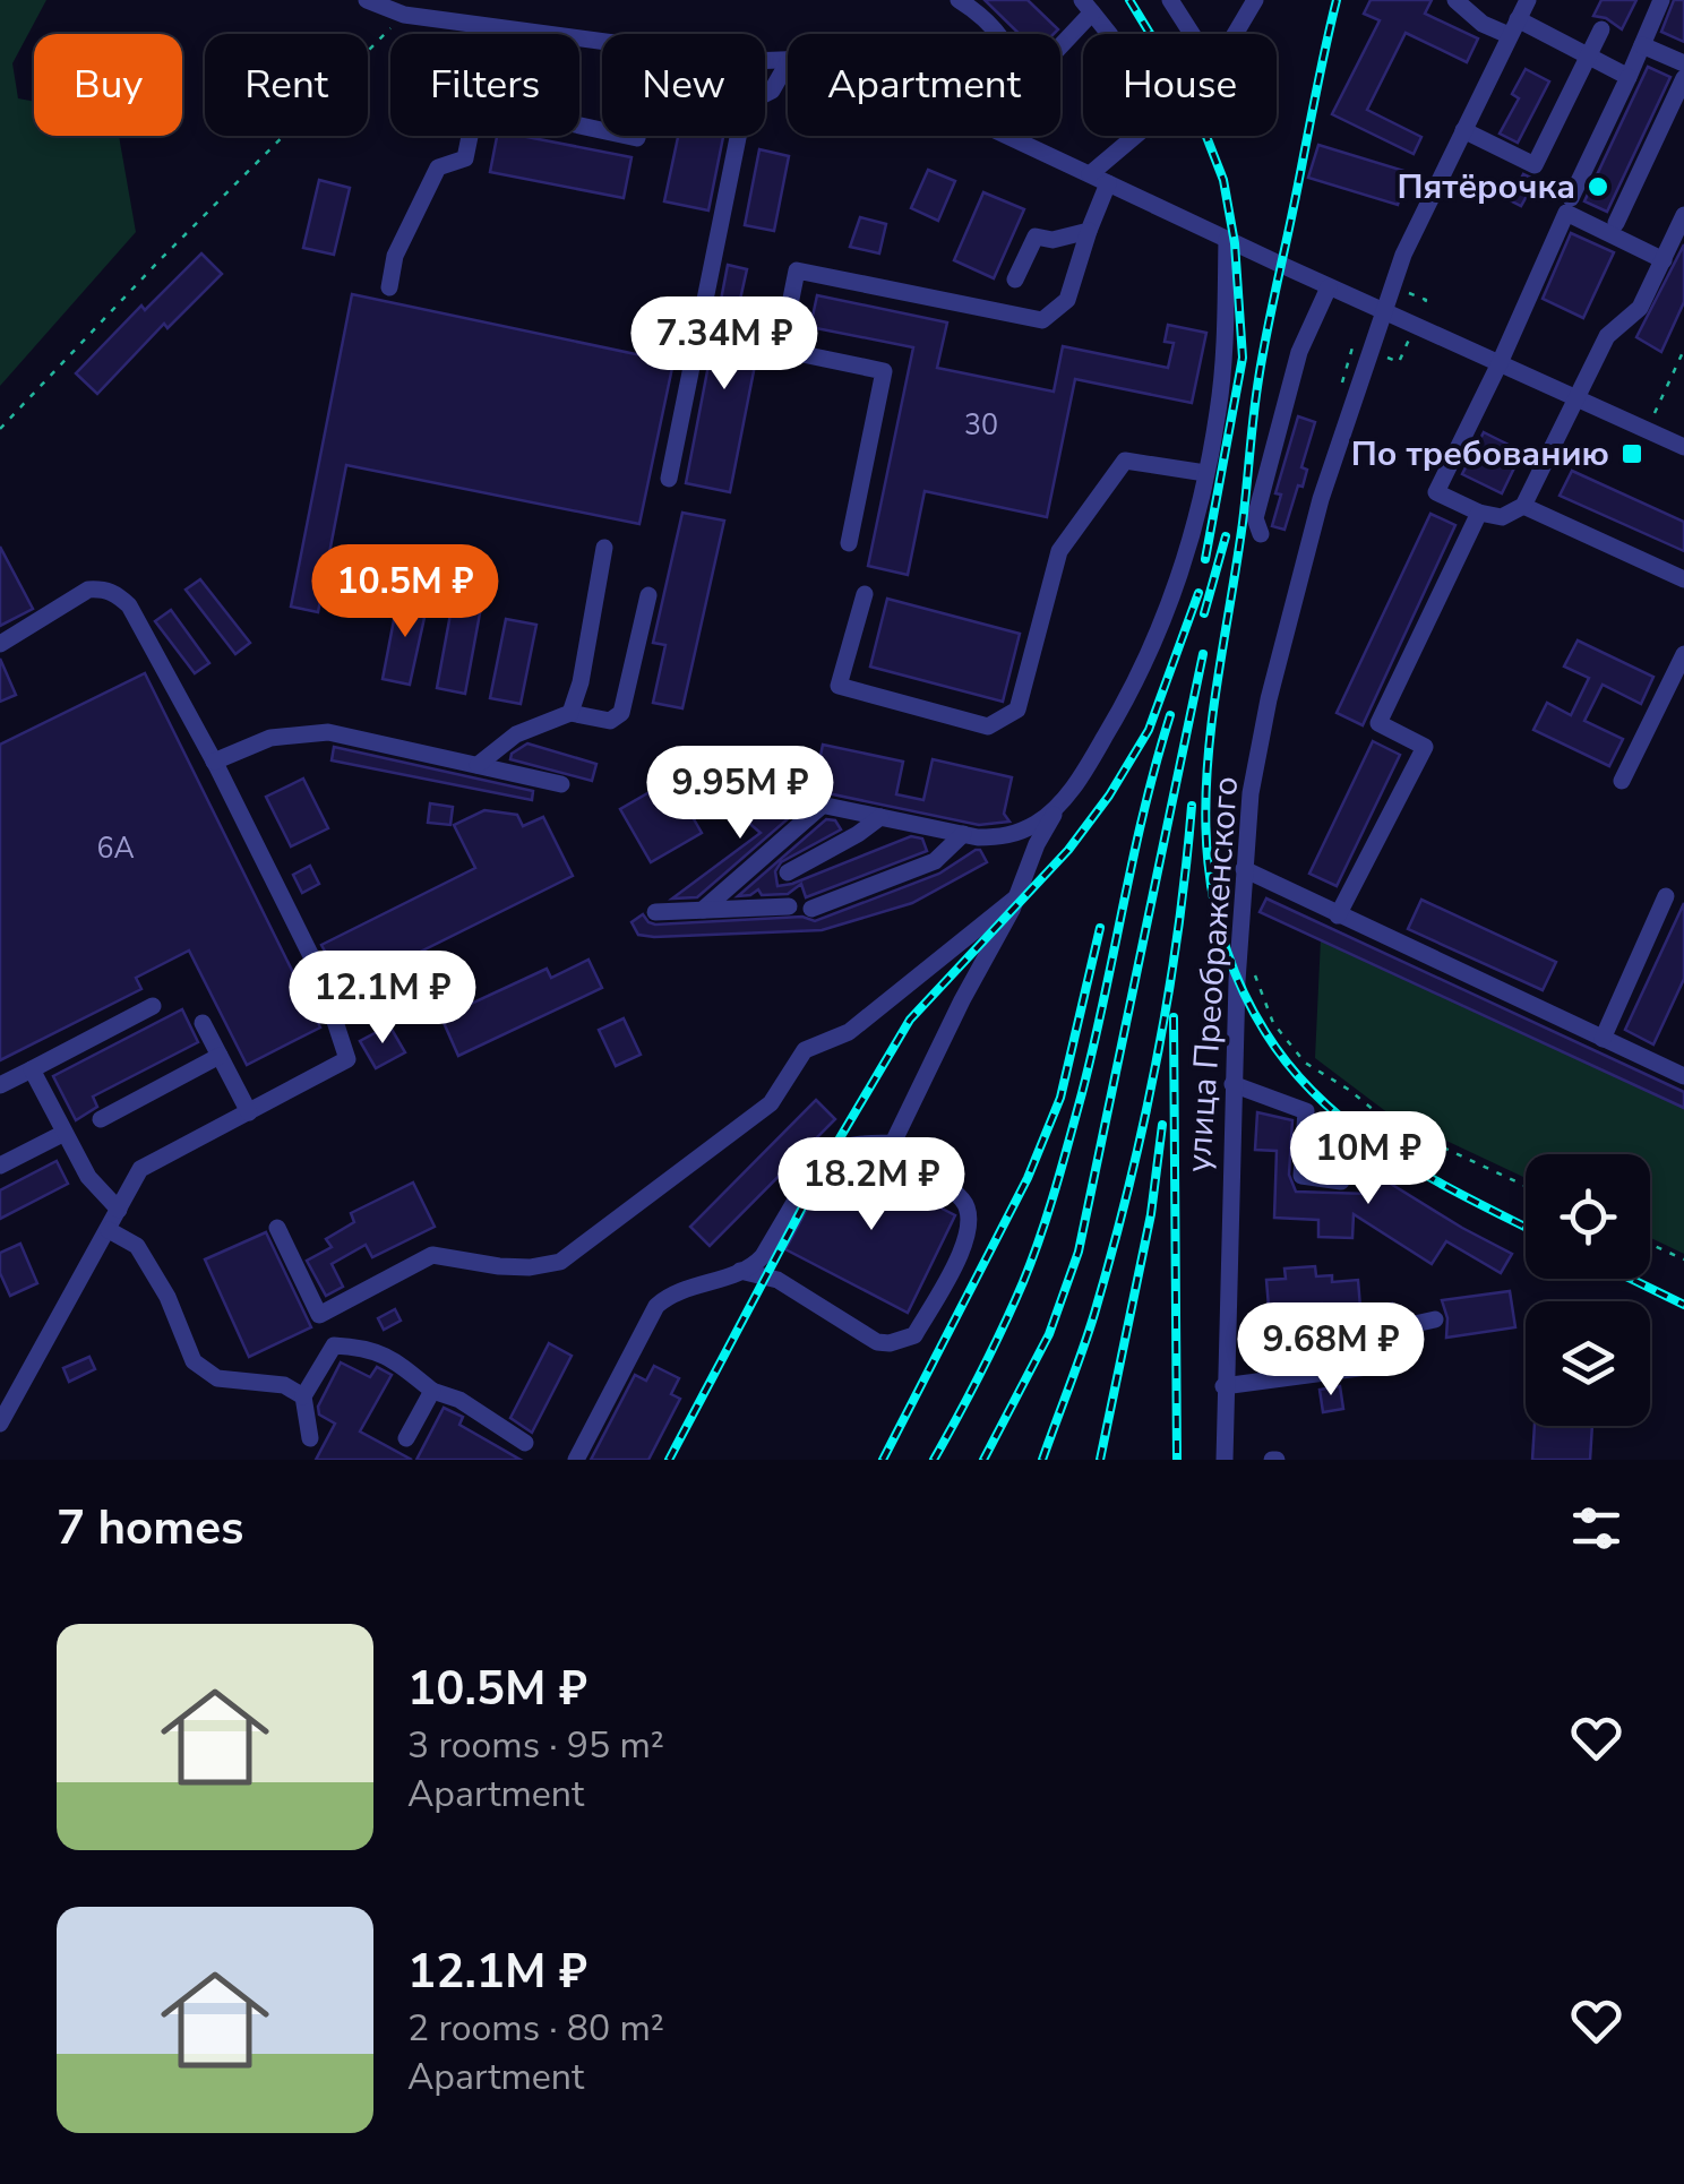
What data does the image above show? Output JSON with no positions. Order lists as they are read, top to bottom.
{
  "streets": {
    "street": ["улица Преображенского"]
  },
  "places": {
    "other": ["Пятёрочка"],
    "transit": ["По требованию"]
  },
  "house_numbers": ["30", "6А"],
  "page": {
    "chip": [
      "Buy",
      "Rent",
      "Filters",
      "New",
      "Apartment",
      "House"
    ],
    "price": [
      "7.34M ₽",
      "10.5M ₽",
      "9.95M ₽",
      "12.1M ₽",
      "10M ₽",
      "18.2M ₽",
      "9.68M ₽"
    ],
    "heading": "7 homes",
    "list": [
      {
        "name": "10.5M ₽",
        "note": "3 rooms · 95 m² · Apartment"
      },
      {
        "name": "12.1M ₽",
        "note": "2 rooms · 80 m² · Apartment"
      }
    ]
  }
}
